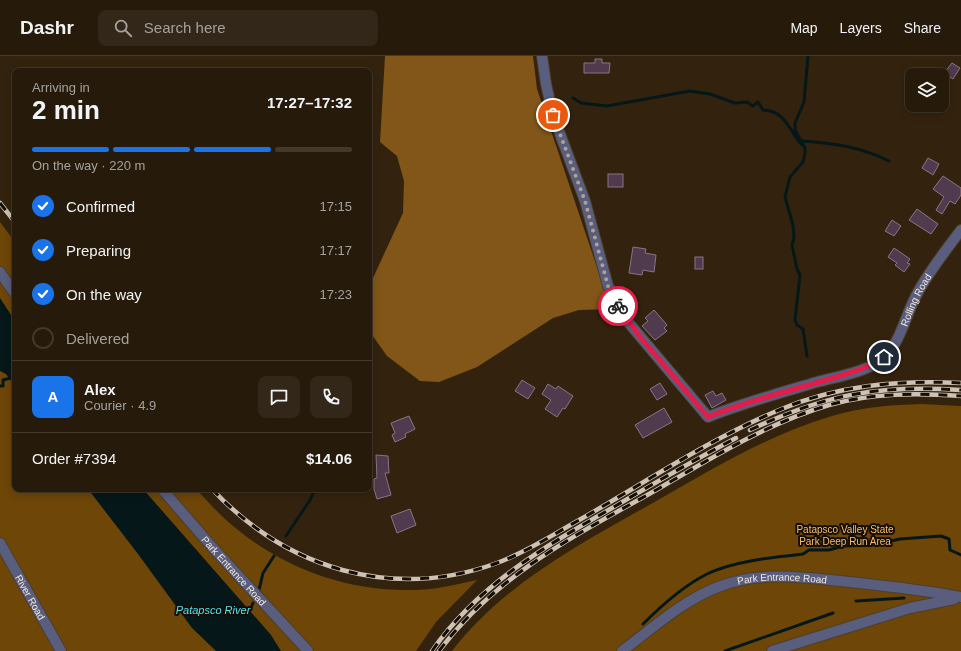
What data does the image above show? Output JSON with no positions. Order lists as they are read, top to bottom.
{
  "streets": {
    "street": ["Rolling Road", "Park Entrance Road", "River Road"]
  },
  "water": ["Patapsco River"],
  "parks": ["Patapsco Valley State Park Deep Run Area"],
  "page": {
    "header": "Dashr",
    "search": "Search here",
    "nav": ["Map", "Layers", "Share"],
    "heading": ["2 min", "Arriving in", "17:27–17:32"],
    "panel": [
      "Alex",
      "Courier · 4.9",
      "Order #7394",
      "$14.06"
    ],
    "bar": "On the way · 220 m",
    "list": [
      ["Confirmed", "17:15"],
      ["Preparing", "17:17"],
      ["On the way", "17:23"],
      "Delivered"
    ],
    "round": "A"
  }
}
